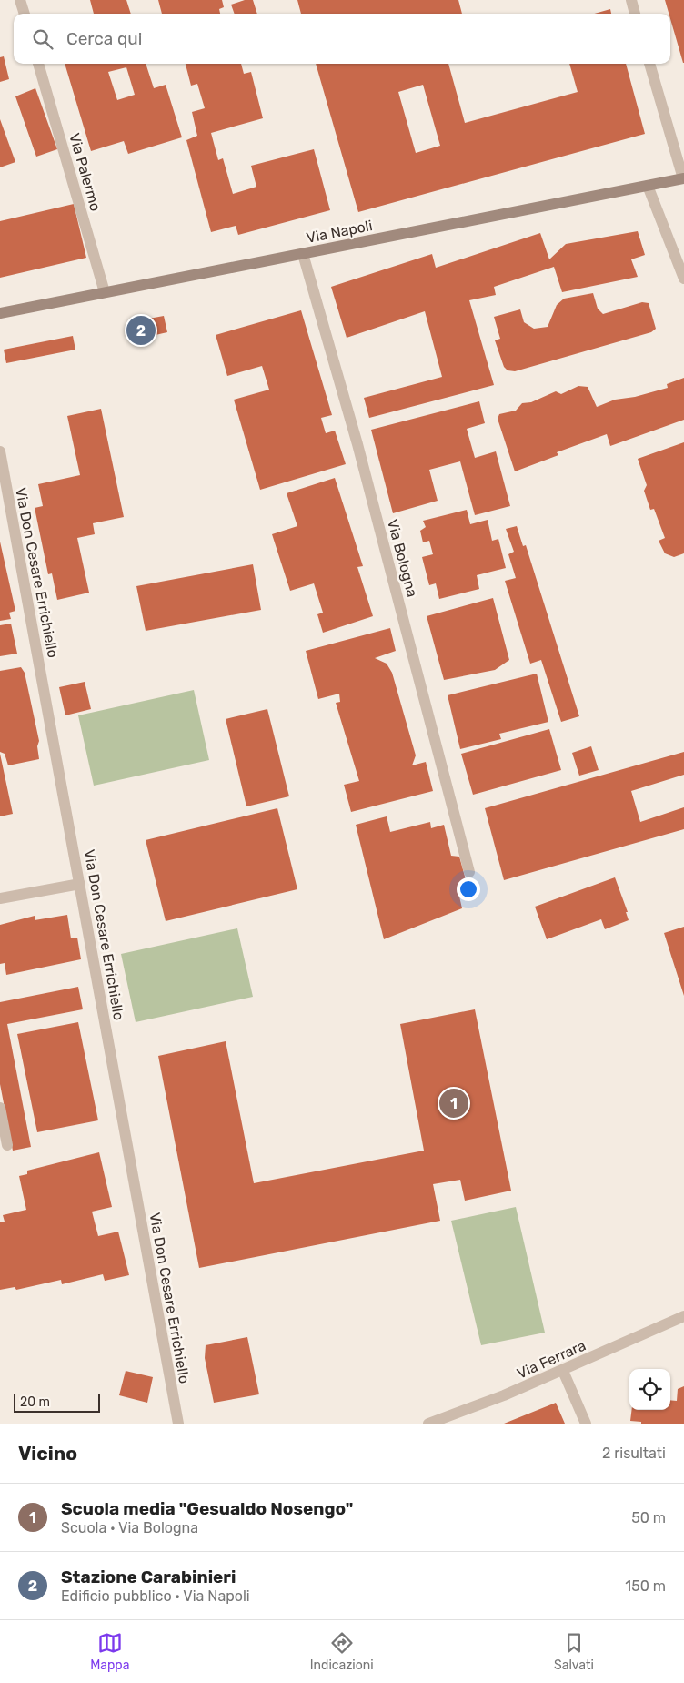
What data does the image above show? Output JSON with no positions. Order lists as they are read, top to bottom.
{
  "streets": {
    "main road": ["Via Napoli"],
    "street": [
      "Via Palermo",
      "Via Bologna",
      "Via Don Cesare Errichiello",
      "Via Ferrara"
    ]
  },
  "crossings": [
    ["Via Palermo", "Via Napoli"],
    ["Via Napoli", "Via Bologna"]
  ],
  "scale_bar": "20 m",
  "page": {
    "search": "Cerca qui",
    "pins": ["2", "1"],
    "scale": "20 m",
    "heading": ["Vicino", "2 risultati"],
    "list": [
      {
        "mark": "1",
        "name": "Scuola media \"Gesualdo Nosengo\"",
        "note": "Scuola · Via Bologna",
        "value": "50 m"
      },
      {
        "mark": "2",
        "name": "Stazione Carabinieri",
        "note": "Edificio pubblico · Via Napoli",
        "value": "150 m"
      }
    ],
    "nav": ["Mappa", "Indicazioni", "Salvati"]
  }
}
